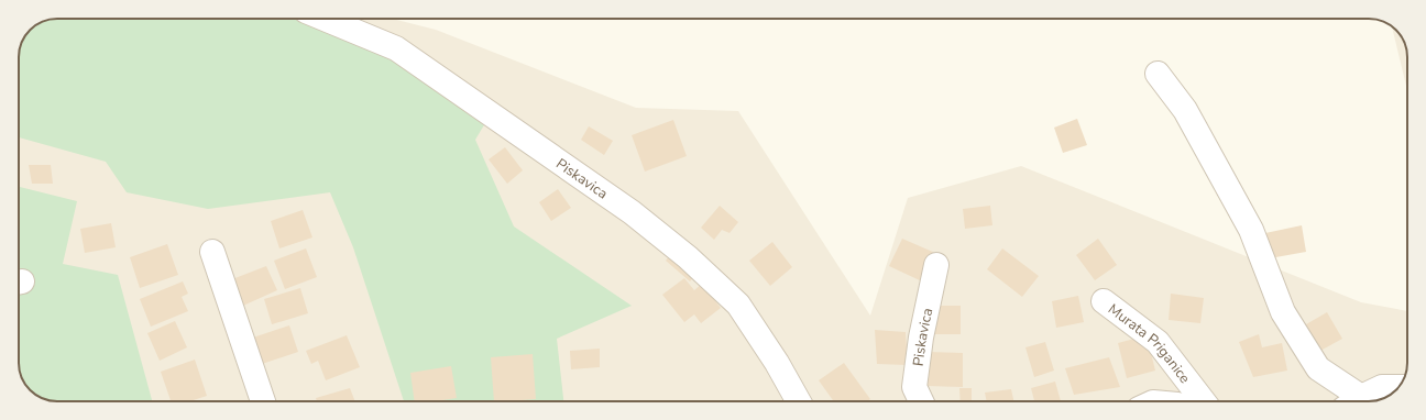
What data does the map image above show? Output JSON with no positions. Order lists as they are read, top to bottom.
{
  "streets": {
    "street": ["Piskavica", "Murata Priganice"]
  }
}
